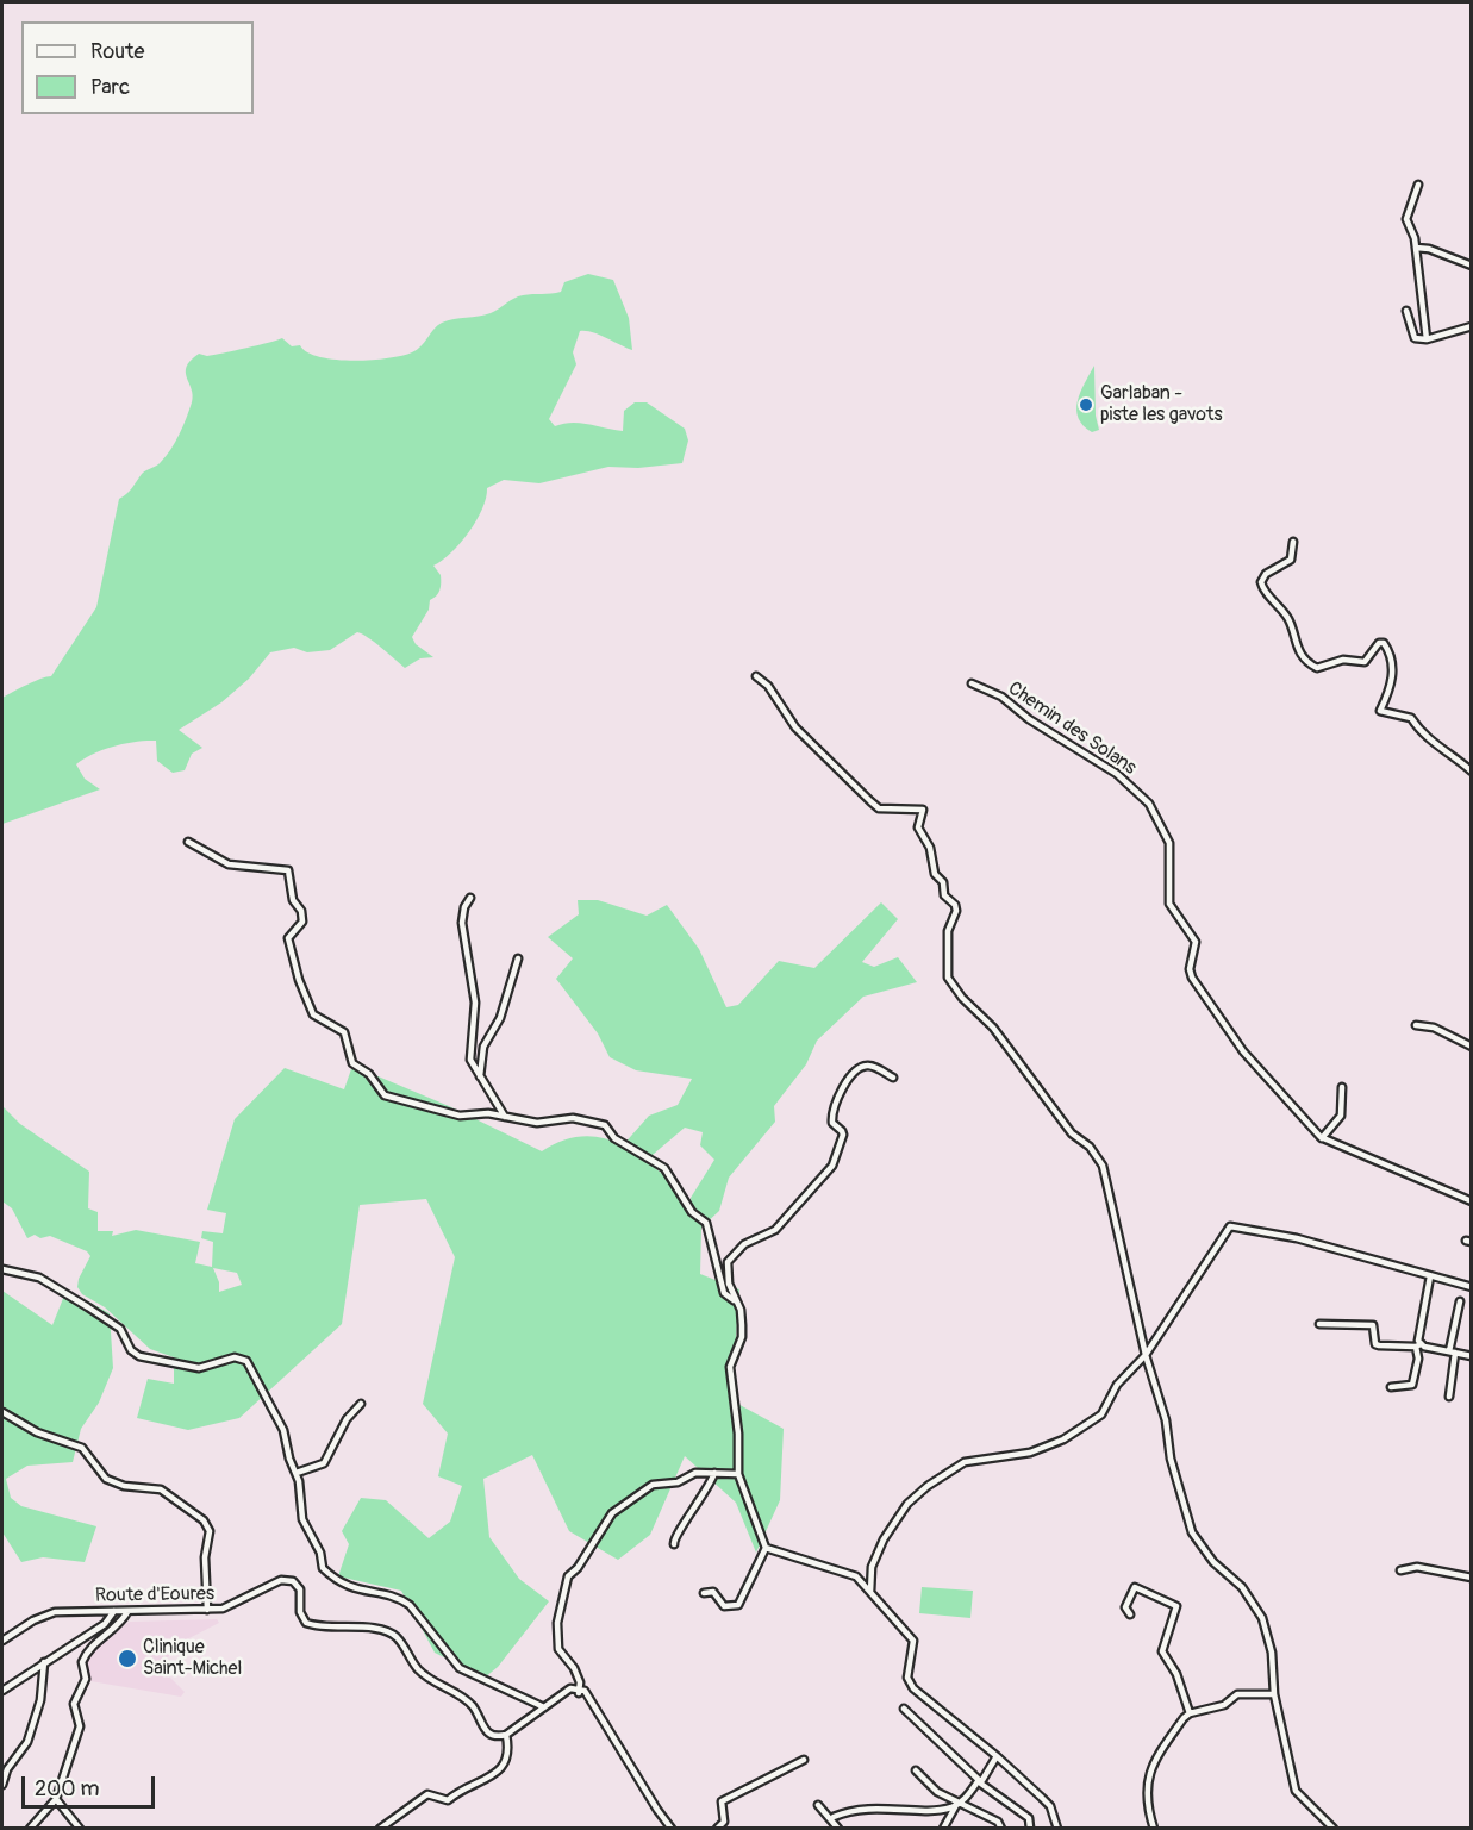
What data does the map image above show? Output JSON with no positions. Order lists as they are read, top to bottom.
{
  "streets": {
    "street": ["Chemin des Solans", "Route d'Eoures"]
  },
  "places": ["Garlaban - piste les gavots", "Clinique Saint-Michel"],
  "legend": ["Route", "Parc"],
  "scale_bar": "200 m"
}
